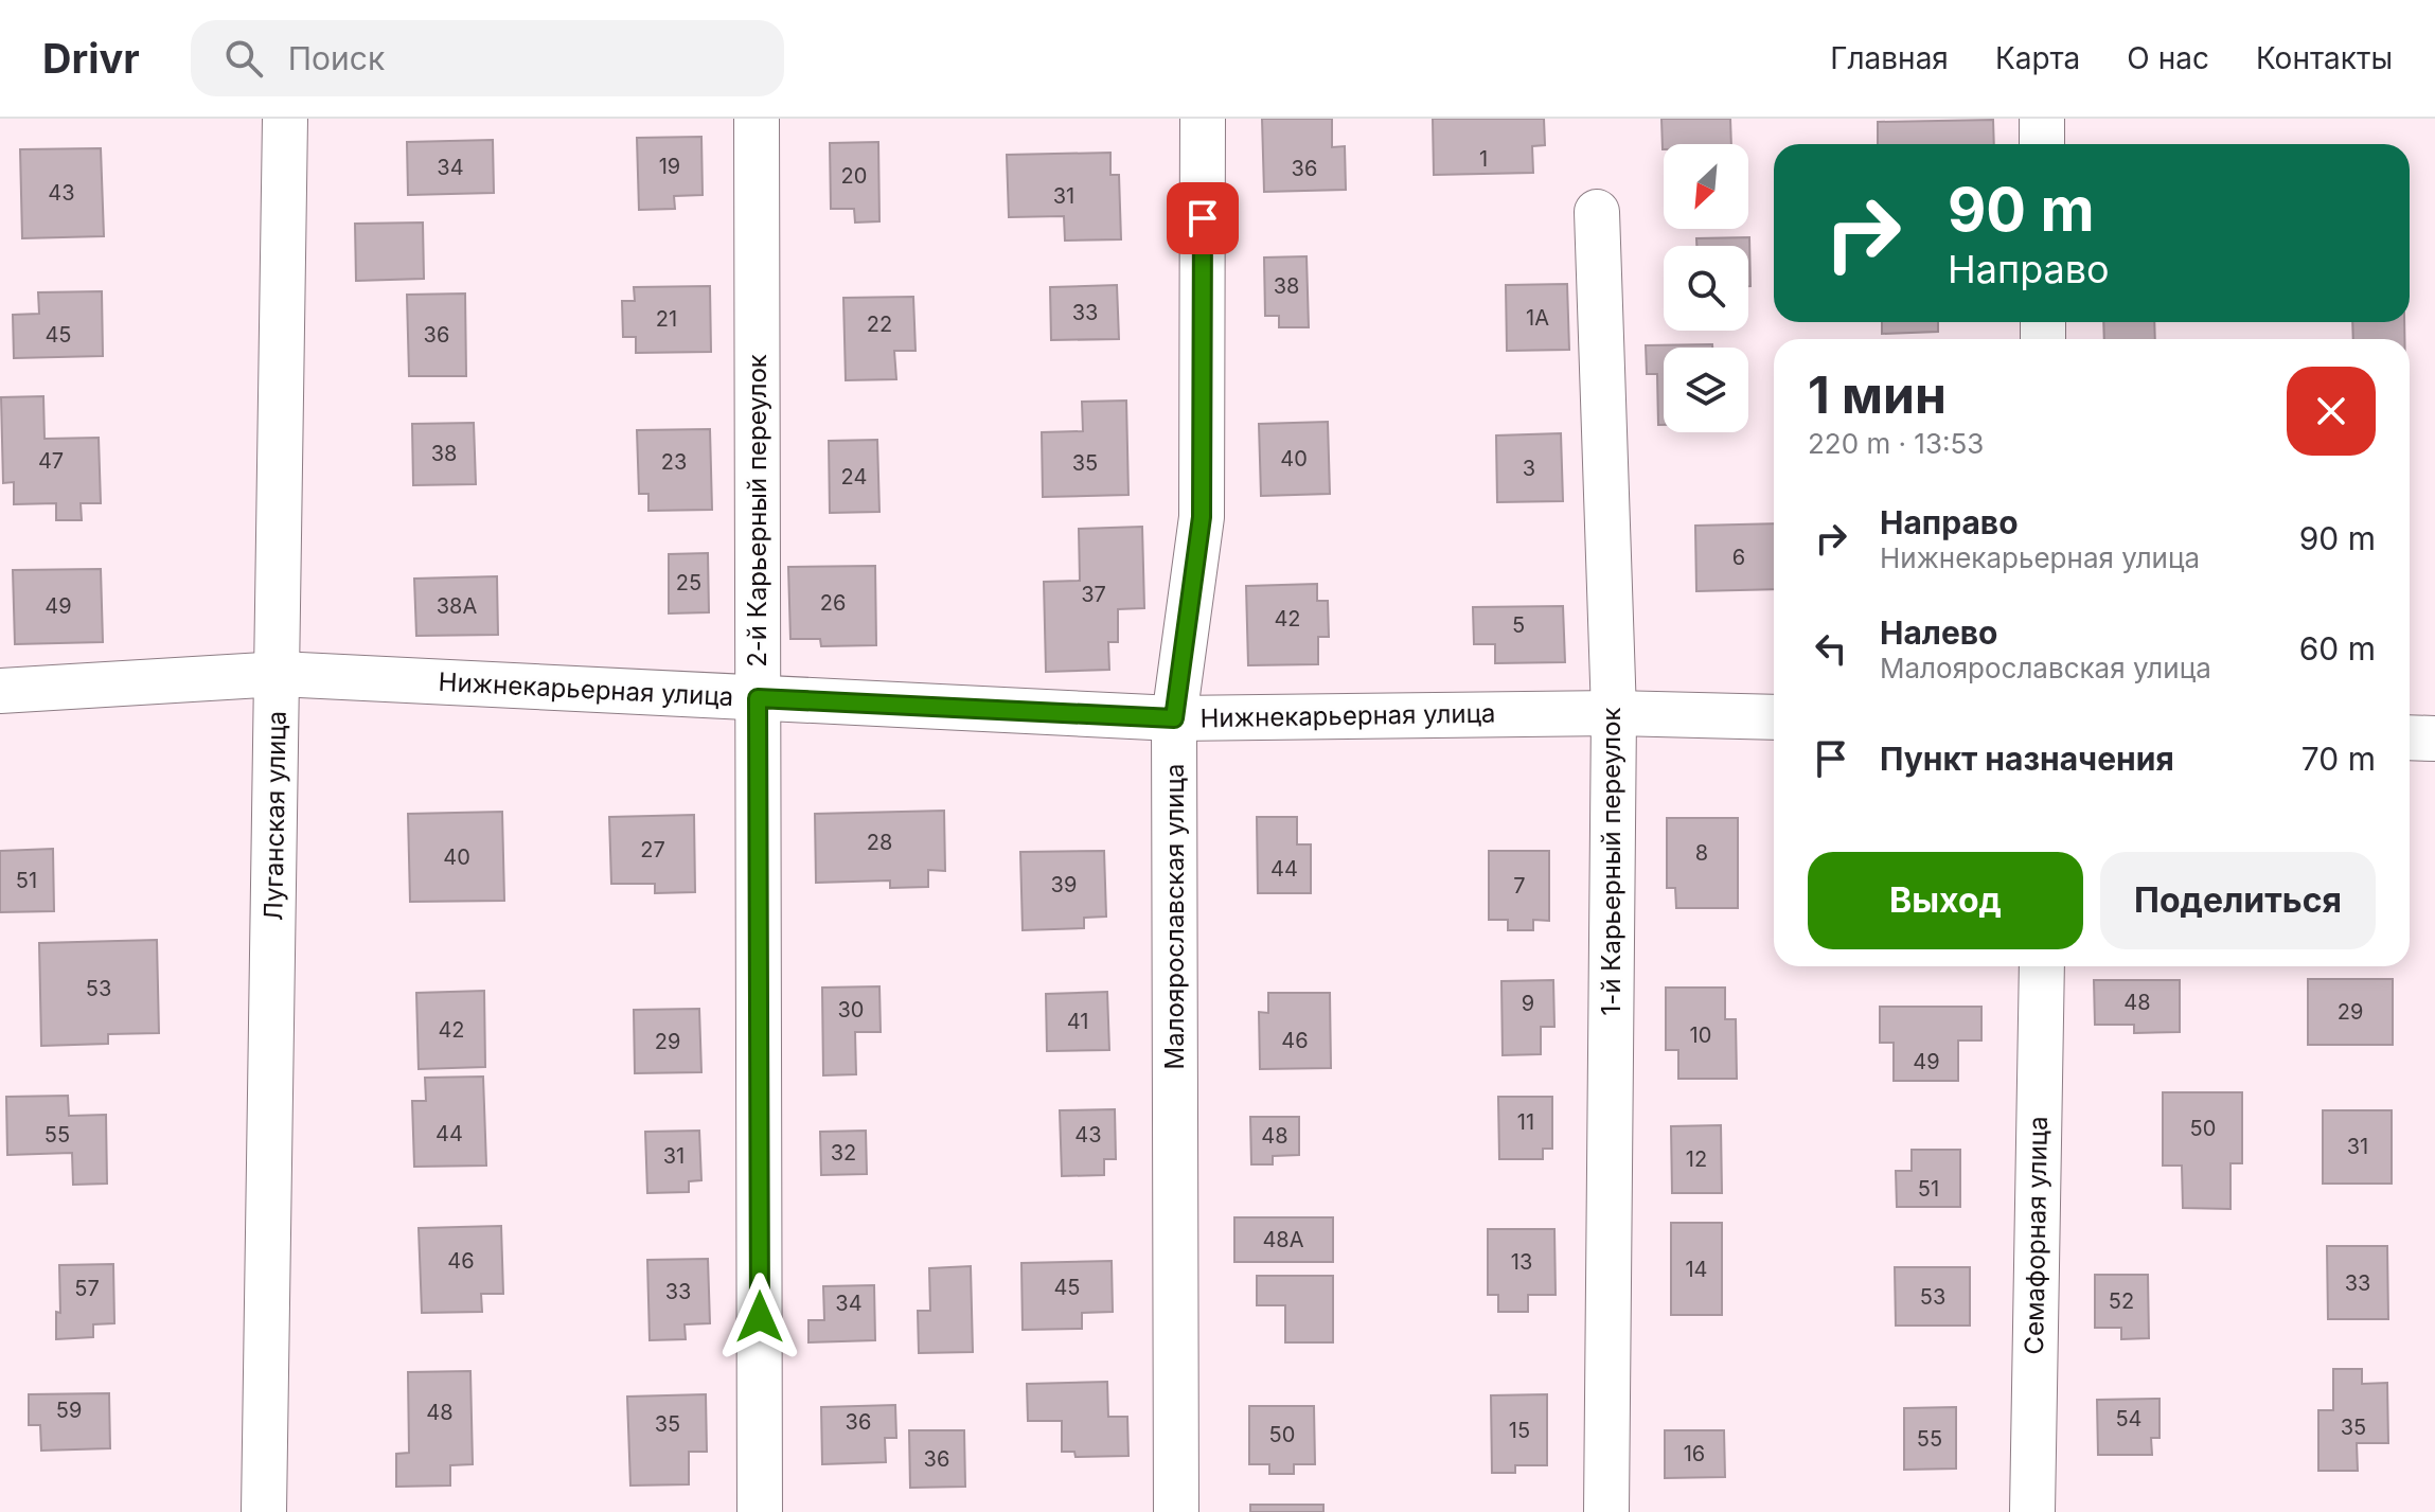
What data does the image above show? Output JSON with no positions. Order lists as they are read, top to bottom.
{
  "streets": {
    "street": [
      "2-й Карьерный переулок",
      "Нижнекарьерная улица",
      "Луганская улица",
      "1-й Карьерный переулок",
      "Малоярославская улица",
      "Семафорная улица"
    ]
  },
  "crossings": [
    ["2-й Карьерный переулок", "Нижнекарьерная улица"],
    ["Нижнекарьерная улица", "Луганская улица"],
    ["Нижнекарьерная улица", "1-й Карьерный переулок"],
    ["Нижнекарьерная улица", "Малоярославская улица"]
  ],
  "house_numbers": [
    "1",
    "19",
    "34",
    "36",
    "20",
    "43",
    "31",
    "38",
    "33",
    "1А",
    "21",
    "22",
    "45",
    "36",
    "38",
    "40",
    "47",
    "23",
    "35",
    "3",
    "24",
    "6",
    "25",
    "37",
    "26",
    "49",
    "38А",
    "42",
    "5",
    "28",
    "27",
    "8",
    "40",
    "44",
    "51",
    "39",
    "7",
    "53",
    "48",
    "9",
    "30",
    "29",
    "41",
    "42",
    "10",
    "46",
    "29",
    "49",
    "11",
    "50",
    "44",
    "55",
    "43",
    "48",
    "31",
    "32",
    "31",
    "12",
    "51",
    "48А",
    "46",
    "13",
    "14",
    "33",
    "45",
    "57",
    "33",
    "53",
    "52",
    "34",
    "59",
    "48",
    "54",
    "36",
    "35",
    "35",
    "15",
    "50",
    "55",
    "16",
    "36"
  ],
  "north": "bottom left",
  "page": {
    "header": "Drivr",
    "search": "Поиск",
    "nav": [
      "Главная",
      "Карта",
      "О нас",
      "Контакты"
    ],
    "turn": ["90 m", "Направо"],
    "heading": ["1 мин", "220 m · 13:53"],
    "list": [
      {
        "name": "Направо",
        "note": "Нижнекарьерная улица",
        "value": "90 m"
      },
      {
        "name": "Налево",
        "note": "Малоярославская улица",
        "value": "60 m"
      },
      {
        "name": "Пункт назначения",
        "value": "70 m"
      }
    ],
    "buttons": ["Выход", "Поделиться"]
  }
}
